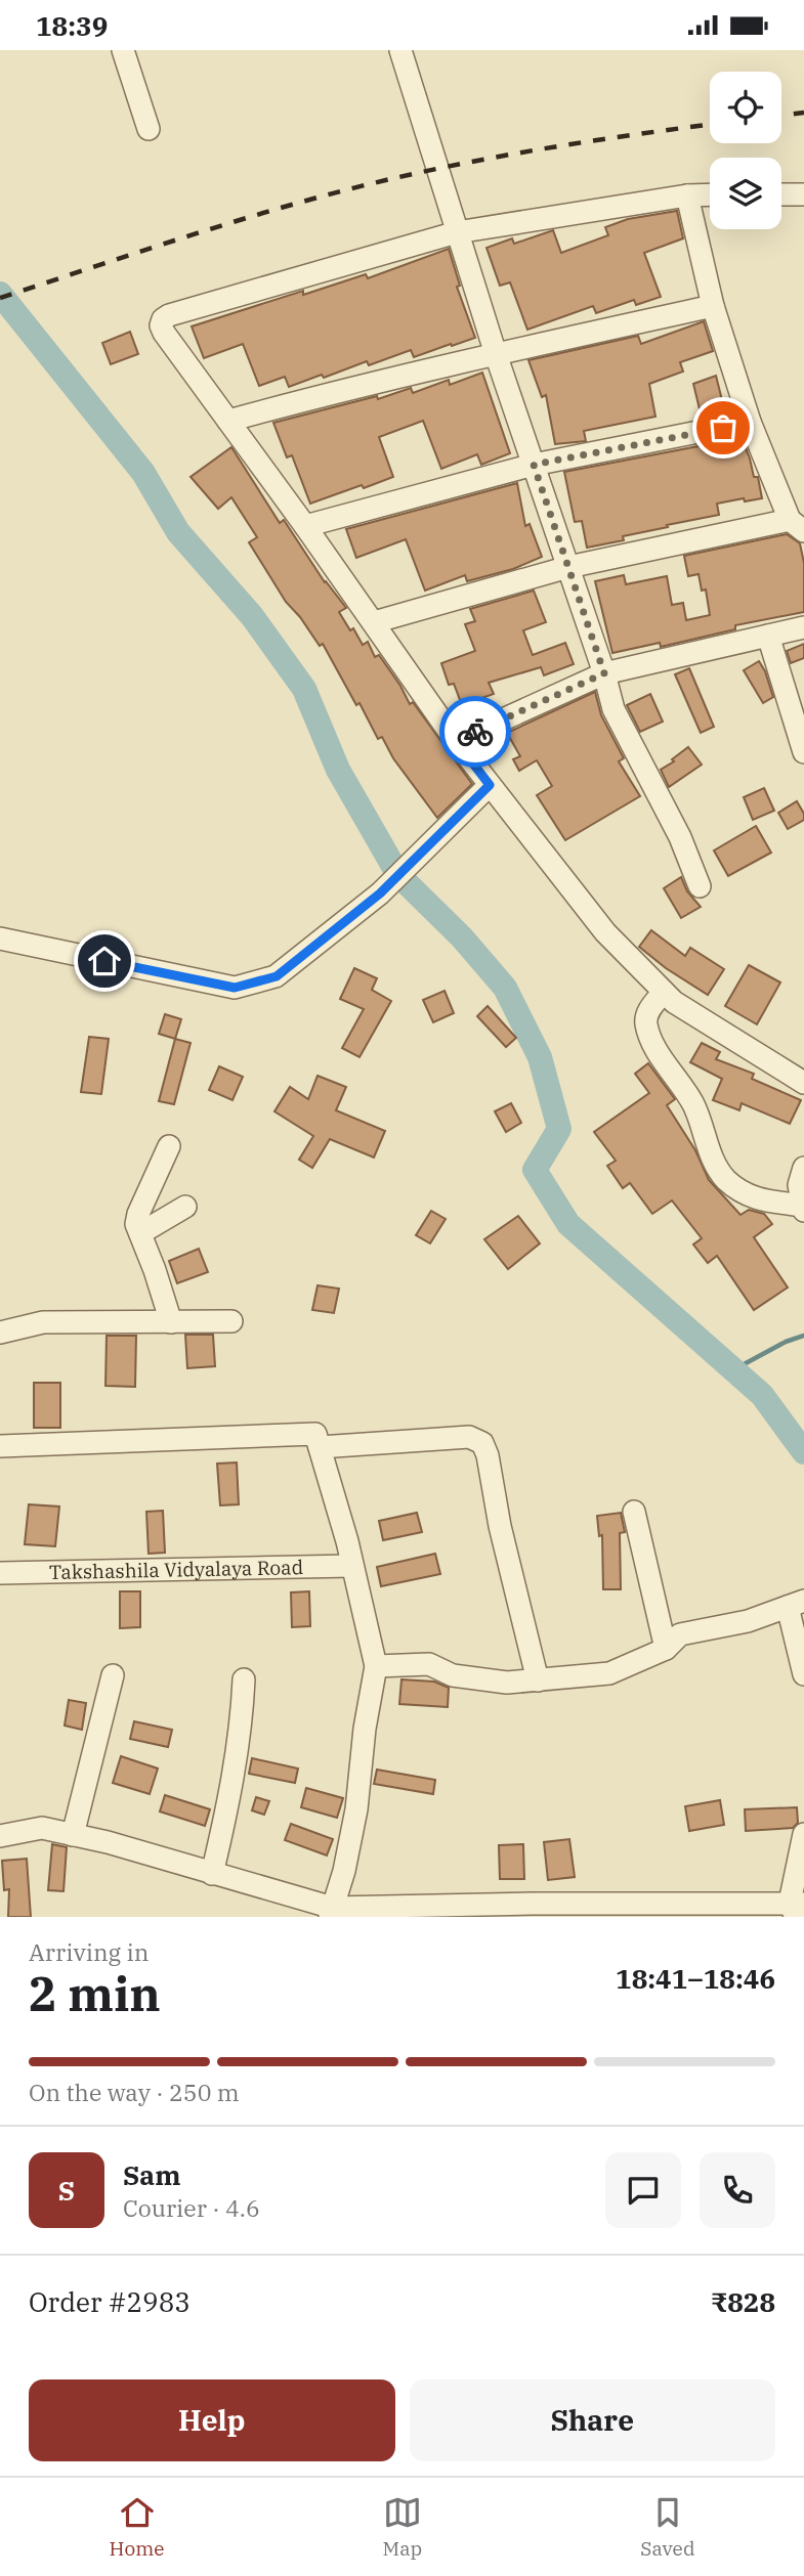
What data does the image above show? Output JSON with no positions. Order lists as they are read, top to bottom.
{
  "streets": {
    "street": ["Takshashila Vidyalaya Road"]
  },
  "page": {
    "status": "18:39",
    "heading": ["2 min", "Arriving in", "18:41–18:46"],
    "panel": [
      "Sam",
      "Courier · 4.6",
      "Order #2983",
      "₹828"
    ],
    "bar": "On the way · 250 m",
    "round": "S",
    "buttons": ["Help", "Share"],
    "tabs": ["Home", "Map", "Saved"]
  }
}
